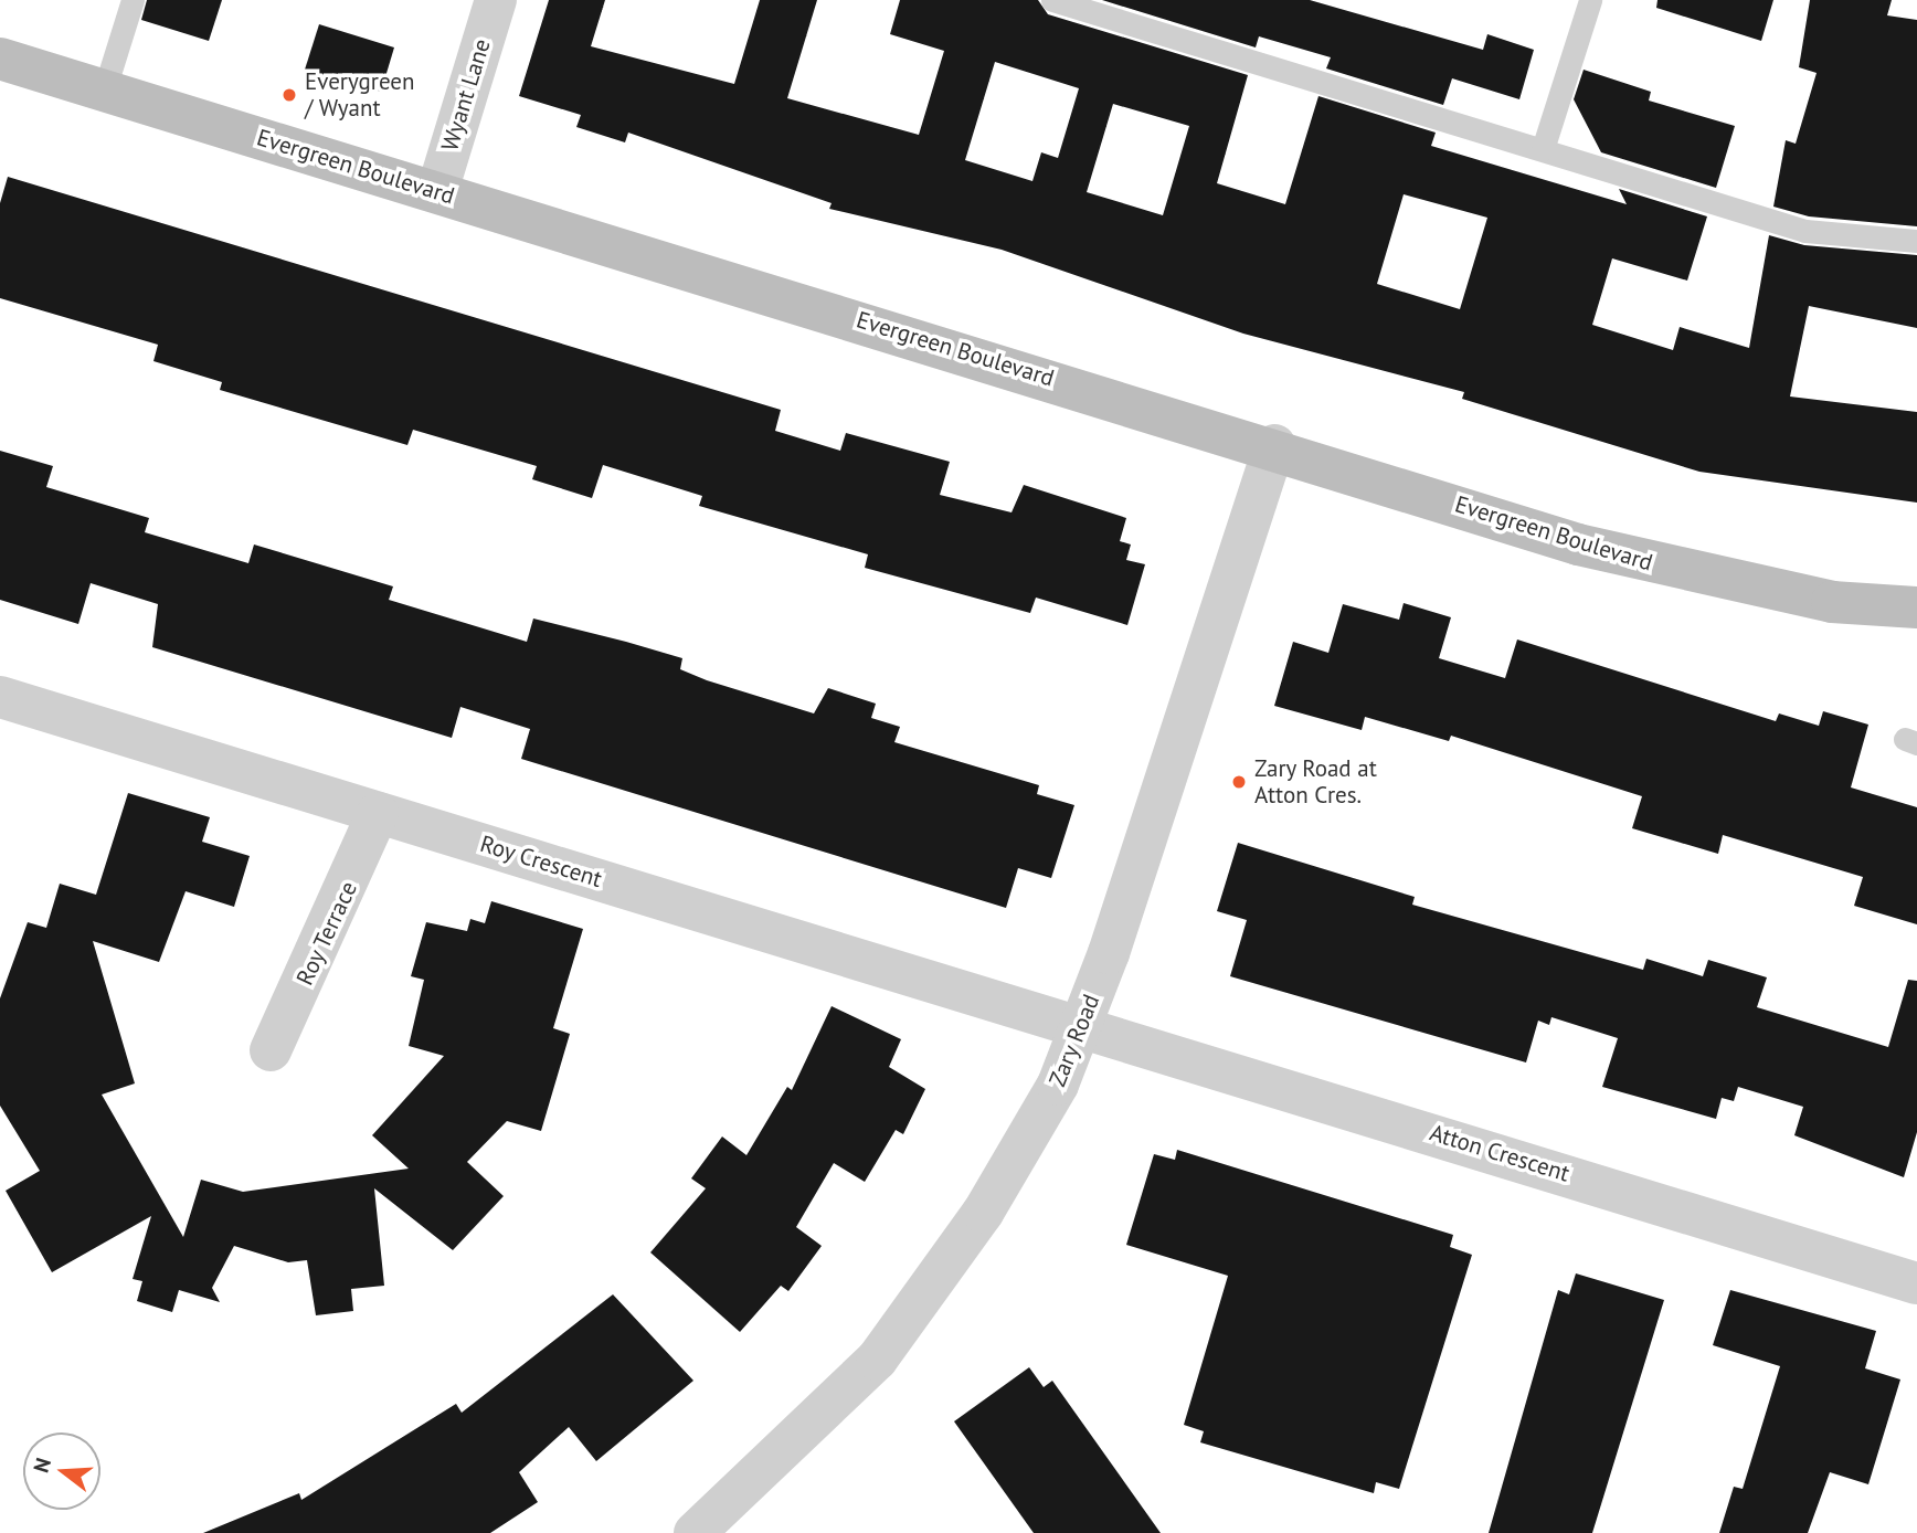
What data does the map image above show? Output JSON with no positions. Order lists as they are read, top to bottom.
{
  "streets": {
    "street": [
      "Wyant Lane",
      "Evergreen Boulevard",
      "Roy Crescent",
      "Roy Terrace",
      "Zary Road",
      "Atton Crescent"
    ]
  },
  "crossings": [
    ["Wyant Lane", "Evergreen Boulevard"],
    ["Evergreen Boulevard", "Zary Road"],
    ["Roy Crescent", "Roy Terrace"],
    ["Roy Crescent", "Zary Road"],
    ["Roy Crescent", "Atton Crescent"],
    ["Zary Road", "Atton Crescent"]
  ],
  "places": ["Everygreen / Wyant", "Zary Road at Atton Cres."],
  "north": "left"
}
